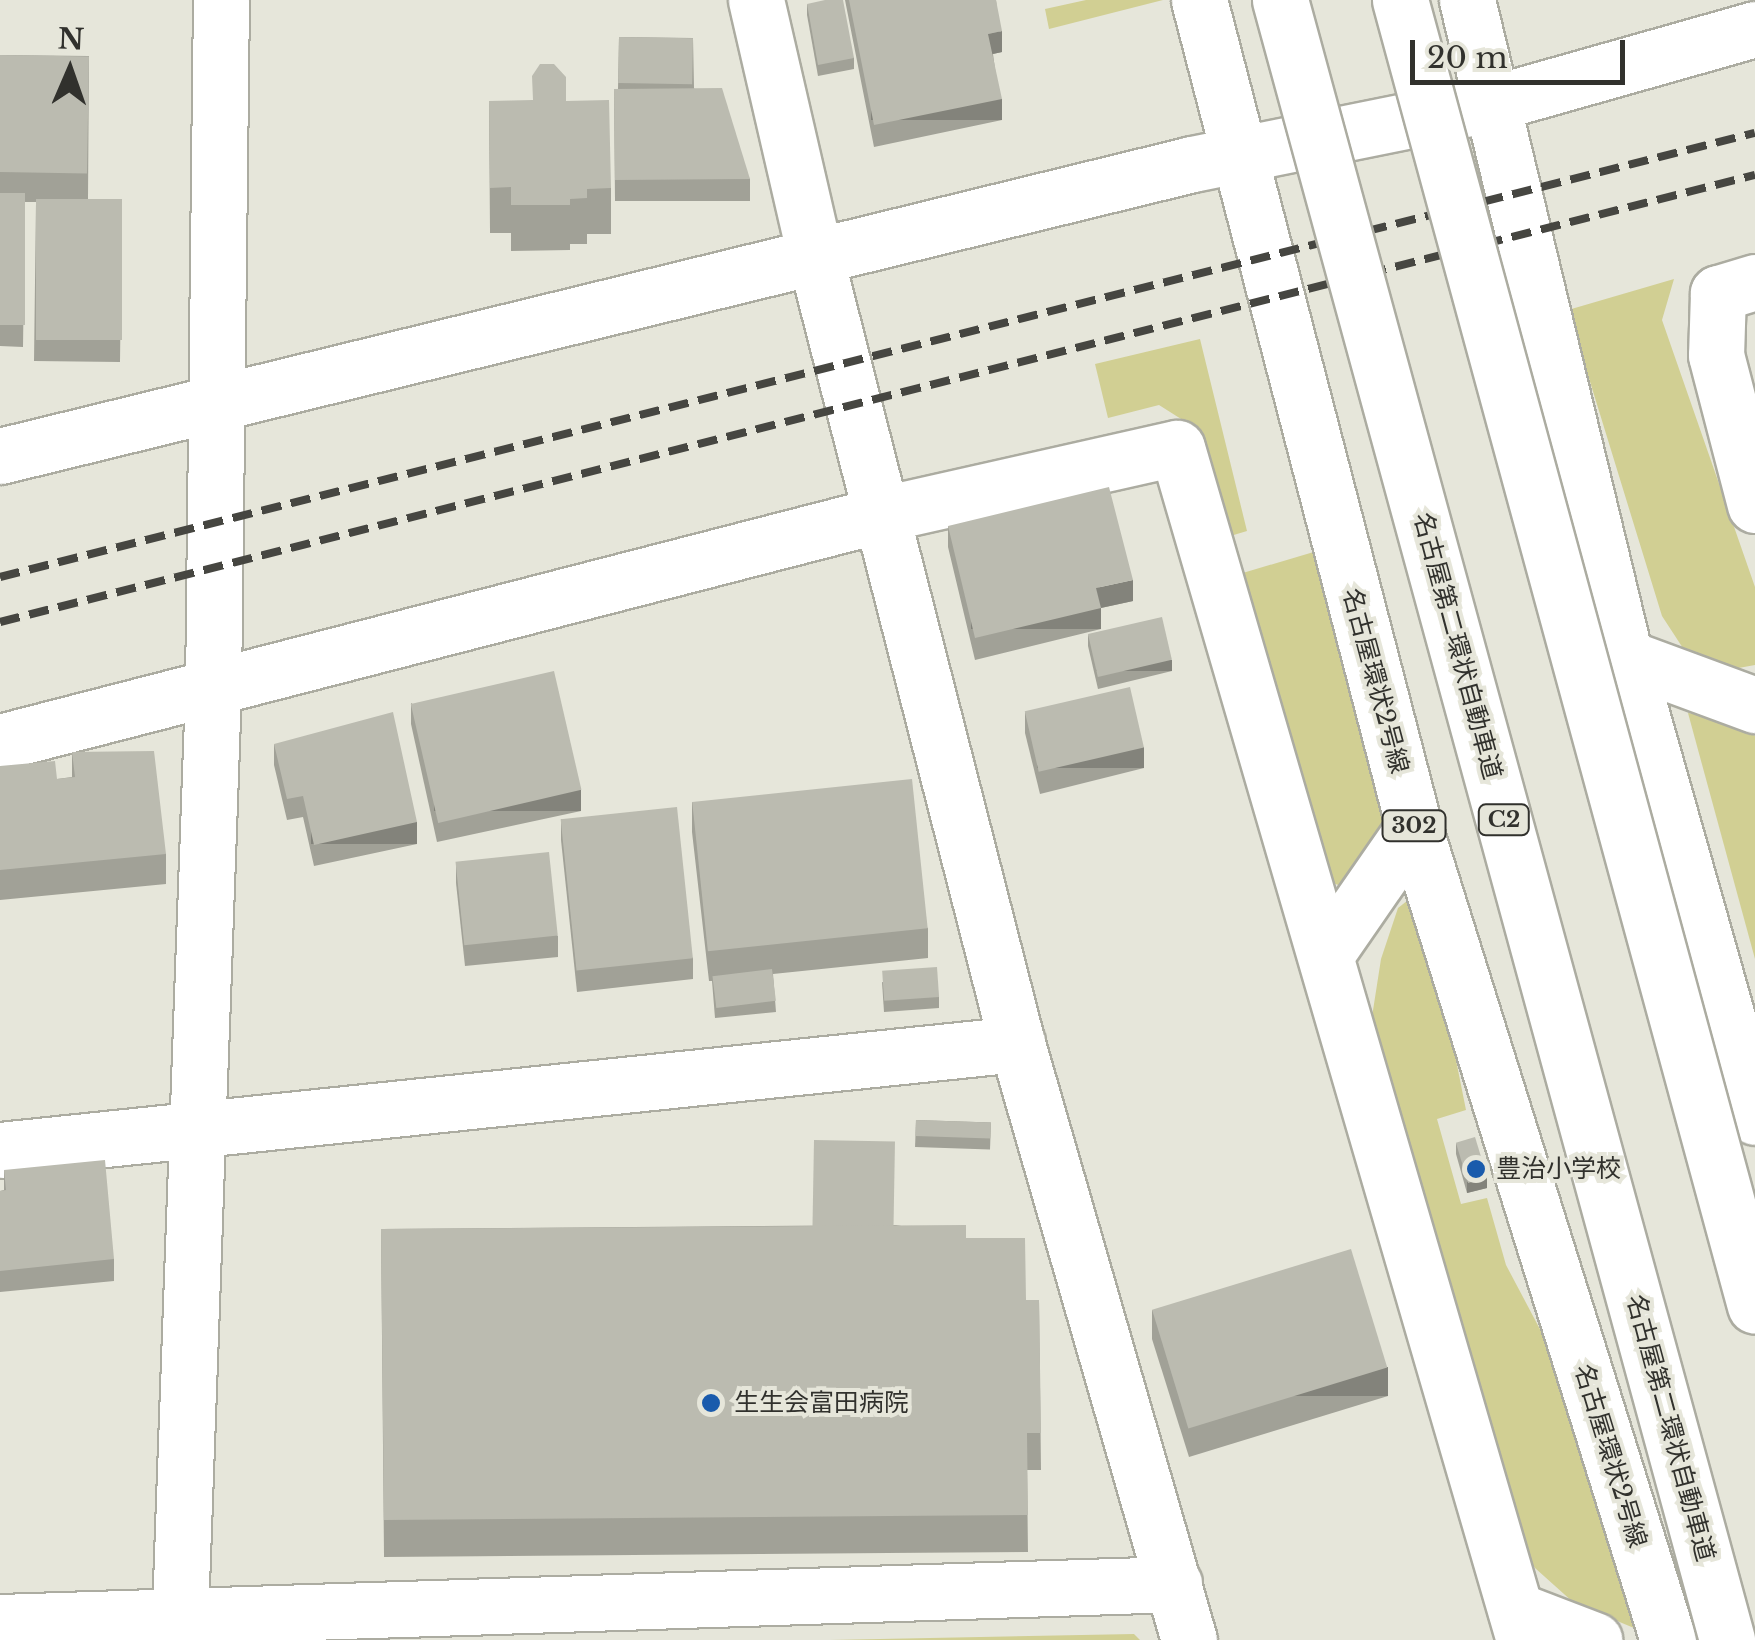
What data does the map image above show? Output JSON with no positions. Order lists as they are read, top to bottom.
{
  "streets": {
    "main road": [
      "名古屋第二環状自動車道",
      "名古屋環状2号線",
      "C2",
      "302"
    ]
  },
  "places": ["豊治小学校", "生生会富田病院"],
  "scale_bar": "20 m",
  "north": "top"
}
